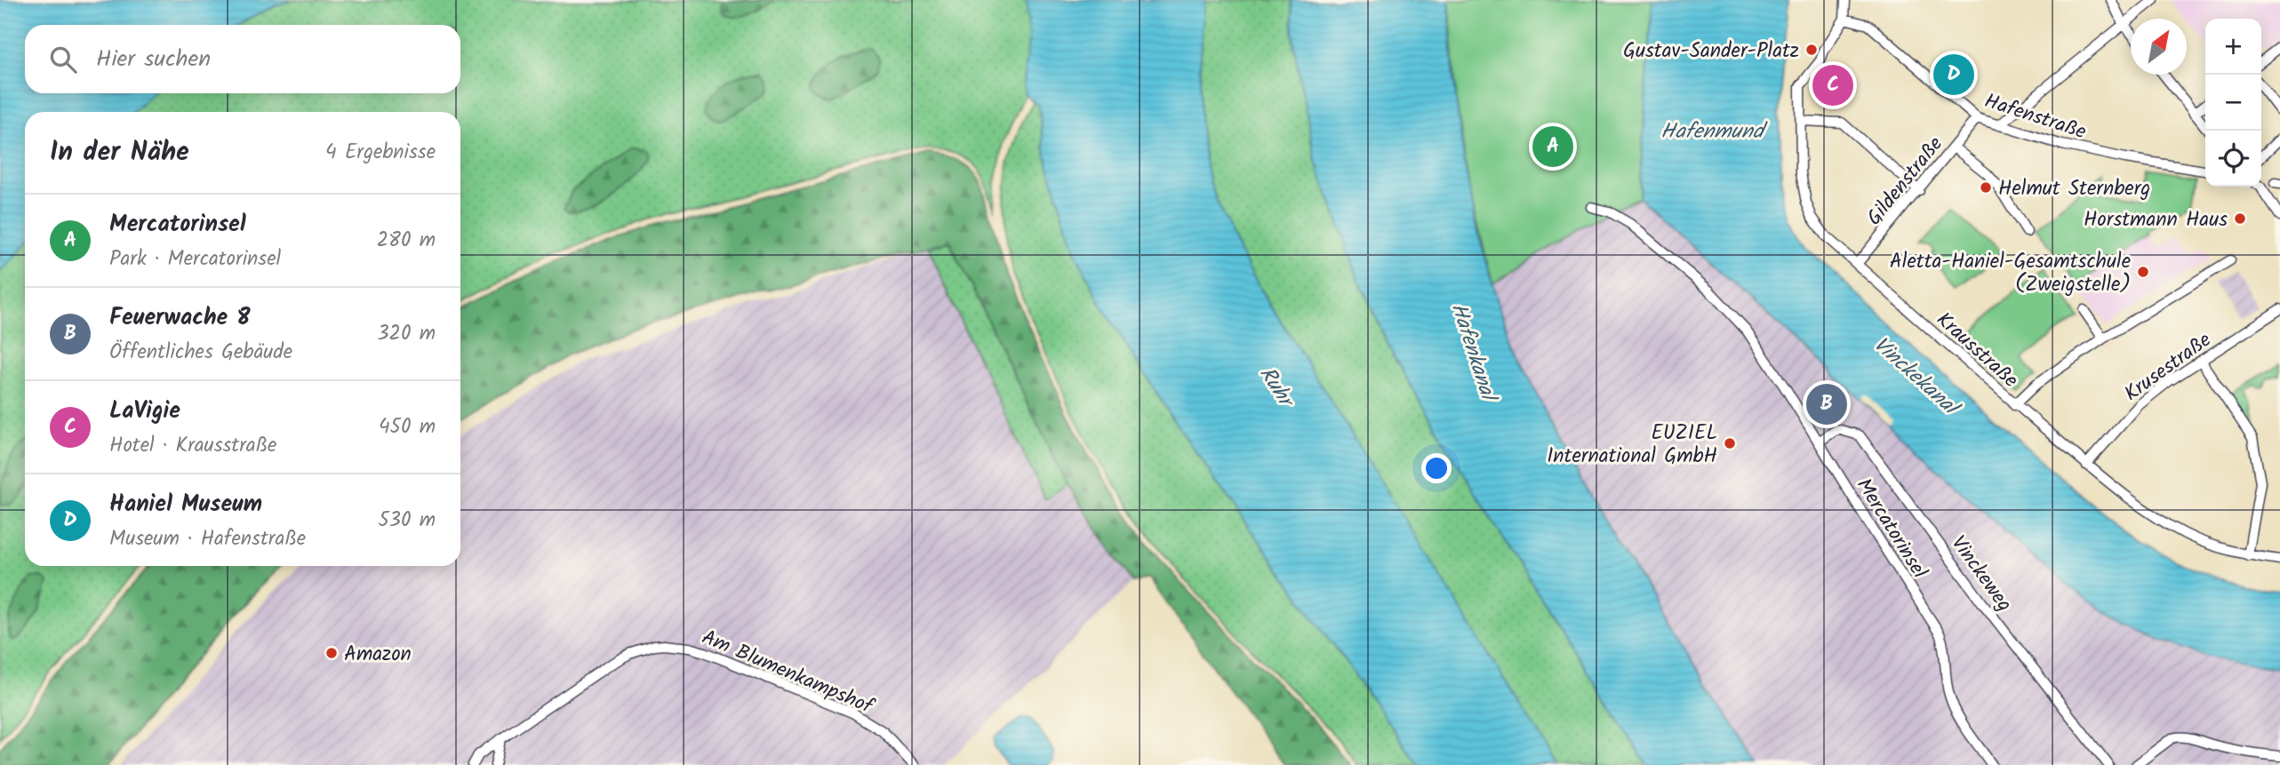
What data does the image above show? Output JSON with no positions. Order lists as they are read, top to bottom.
{
  "streets": {
    "street": [
      "Hafenstraße",
      "Gildenstraße",
      "Krausstraße",
      "Krusestraße",
      "Mercatorinsel",
      "Vinckeweg",
      "Am Blumenkampshof"
    ]
  },
  "crossings": [
    ["Hafenstraße", "Gildenstraße"],
    ["Hafenstraße", "Krausstraße"],
    ["Gildenstraße", "Krausstraße"],
    ["Krausstraße", "Krusestraße"],
    ["Mercatorinsel", "Vinckeweg"]
  ],
  "water": [
    "Hafenmund",
    "Hafenkanal",
    "Vinckekanal",
    "Ruhr"
  ],
  "places": [
    "Gustav-Sander-Platz",
    "Helmut Sternberg",
    "Horstmann Haus",
    "Aletta-Haniel-Gesamtschule (Zweigstelle)",
    "EUZIEL International GmbH",
    "Amazon"
  ],
  "north": "top right",
  "page": {
    "map_buttons": ["+", "−"],
    "search": "Hier suchen",
    "pins": [
      "D",
      "C",
      "A",
      "B"
    ],
    "heading": ["In der Nähe", "4 Ergebnisse"],
    "list": [
      {
        "mark": "A",
        "name": "Mercatorinsel",
        "note": "Park · Mercatorinsel",
        "value": "280 m"
      },
      {
        "mark": "B",
        "name": "Feuerwache 8",
        "note": "Öffentliches Gebäude",
        "value": "320 m"
      },
      {
        "mark": "C",
        "name": "LaVigie",
        "note": "Hotel · Krausstraße",
        "value": "450 m"
      },
      {
        "mark": "D",
        "name": "Haniel Museum",
        "note": "Museum · Hafenstraße",
        "value": "530 m"
      }
    ]
  }
}
